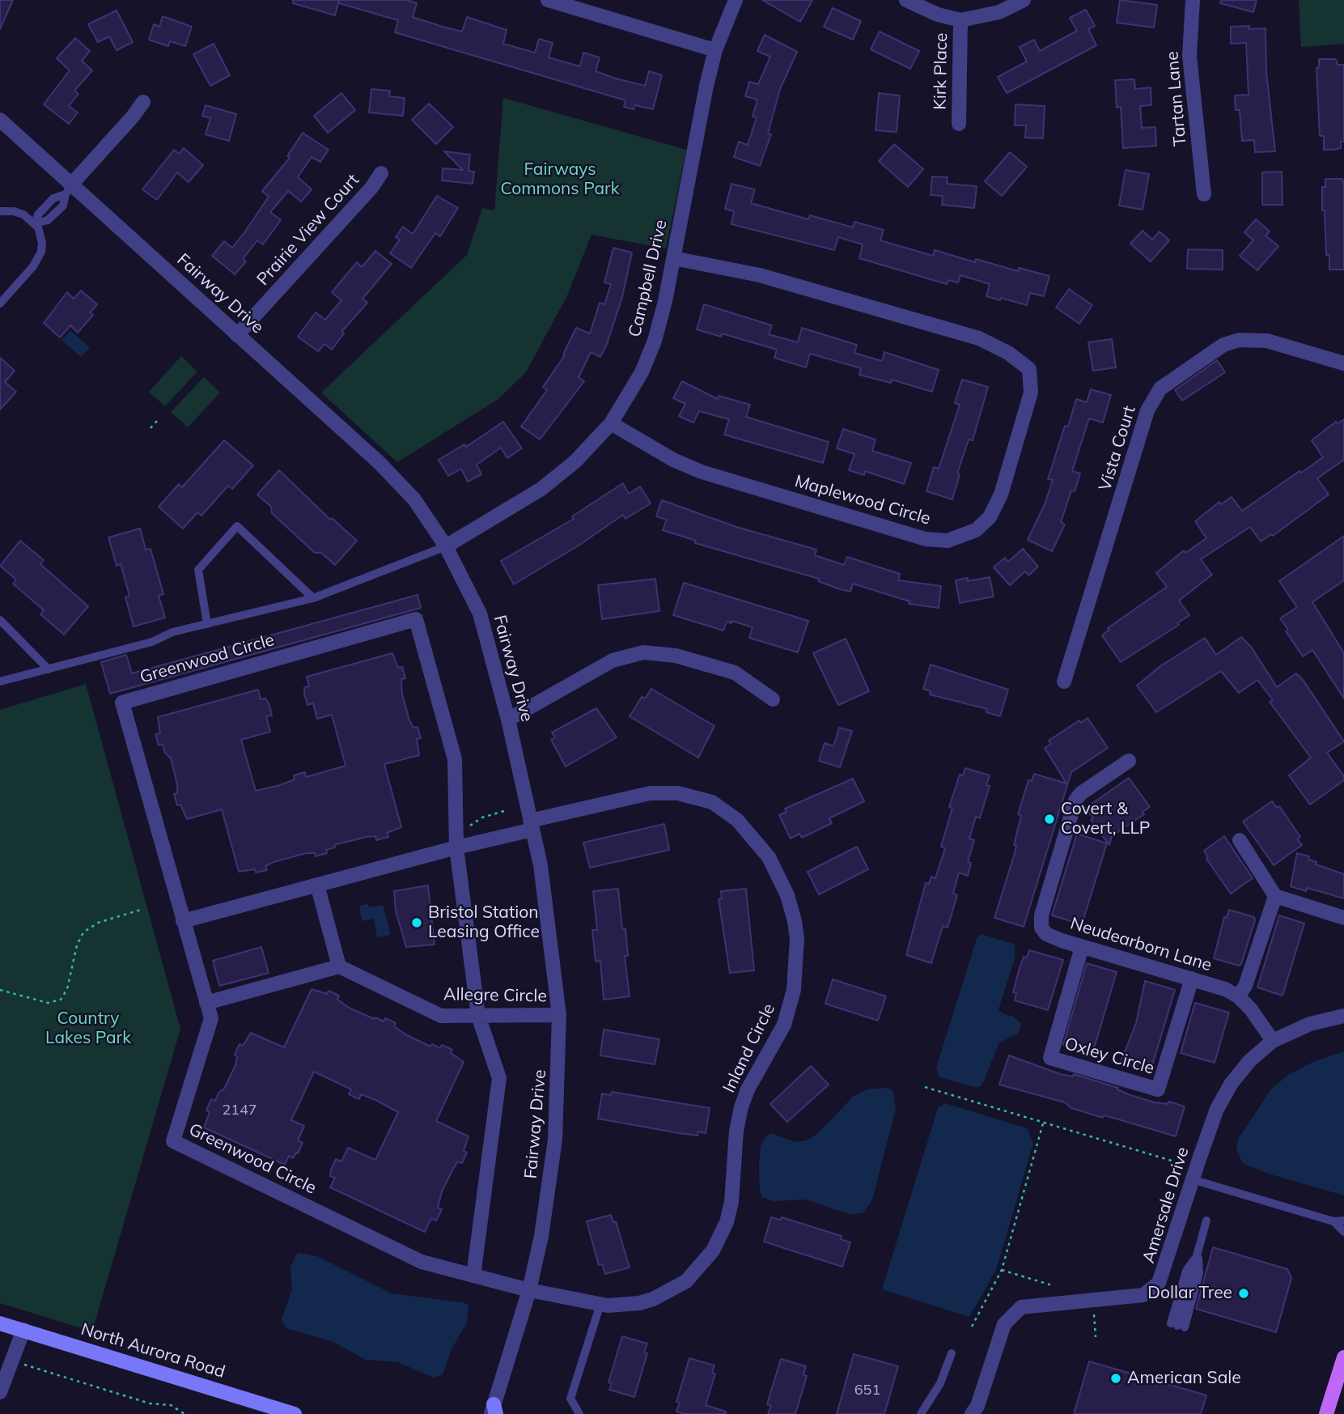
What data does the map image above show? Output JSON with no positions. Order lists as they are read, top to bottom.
{
  "streets": {
    "main road": ["North Aurora Road"],
    "street": [
      "Kirk Place",
      "Tartan Lane",
      "Prairie View Court",
      "Campbell Drive",
      "Fairway Drive",
      "Vista Court",
      "Maplewood Circle",
      "Greenwood Circle",
      "Neudearborn Lane",
      "Allegre Circle",
      "Inland Circle",
      "Oxley Circle",
      "Amersale Drive"
    ]
  },
  "crossings": [
    ["Prairie View Court", "Fairway Drive"],
    ["Campbell Drive", "Fairway Drive"],
    ["Campbell Drive", "Maplewood Circle"],
    ["Fairway Drive", "Greenwood Circle"],
    ["Fairway Drive", "Allegre Circle"],
    ["Fairway Drive", "Inland Circle"],
    ["Greenwood Circle", "Allegre Circle"],
    ["Greenwood Circle", "Inland Circle"],
    ["Neudearborn Lane", "Oxley Circle"],
    ["Neudearborn Lane", "Amersale Drive"]
  ],
  "parks": ["Fairways Commons Park", "Country Lakes Park"],
  "places": [
    "Covert & Covert, LLP",
    "Bristol Station Leasing Office",
    "Dollar Tree",
    "American Sale"
  ],
  "house_numbers": ["2147", "651"]
}
